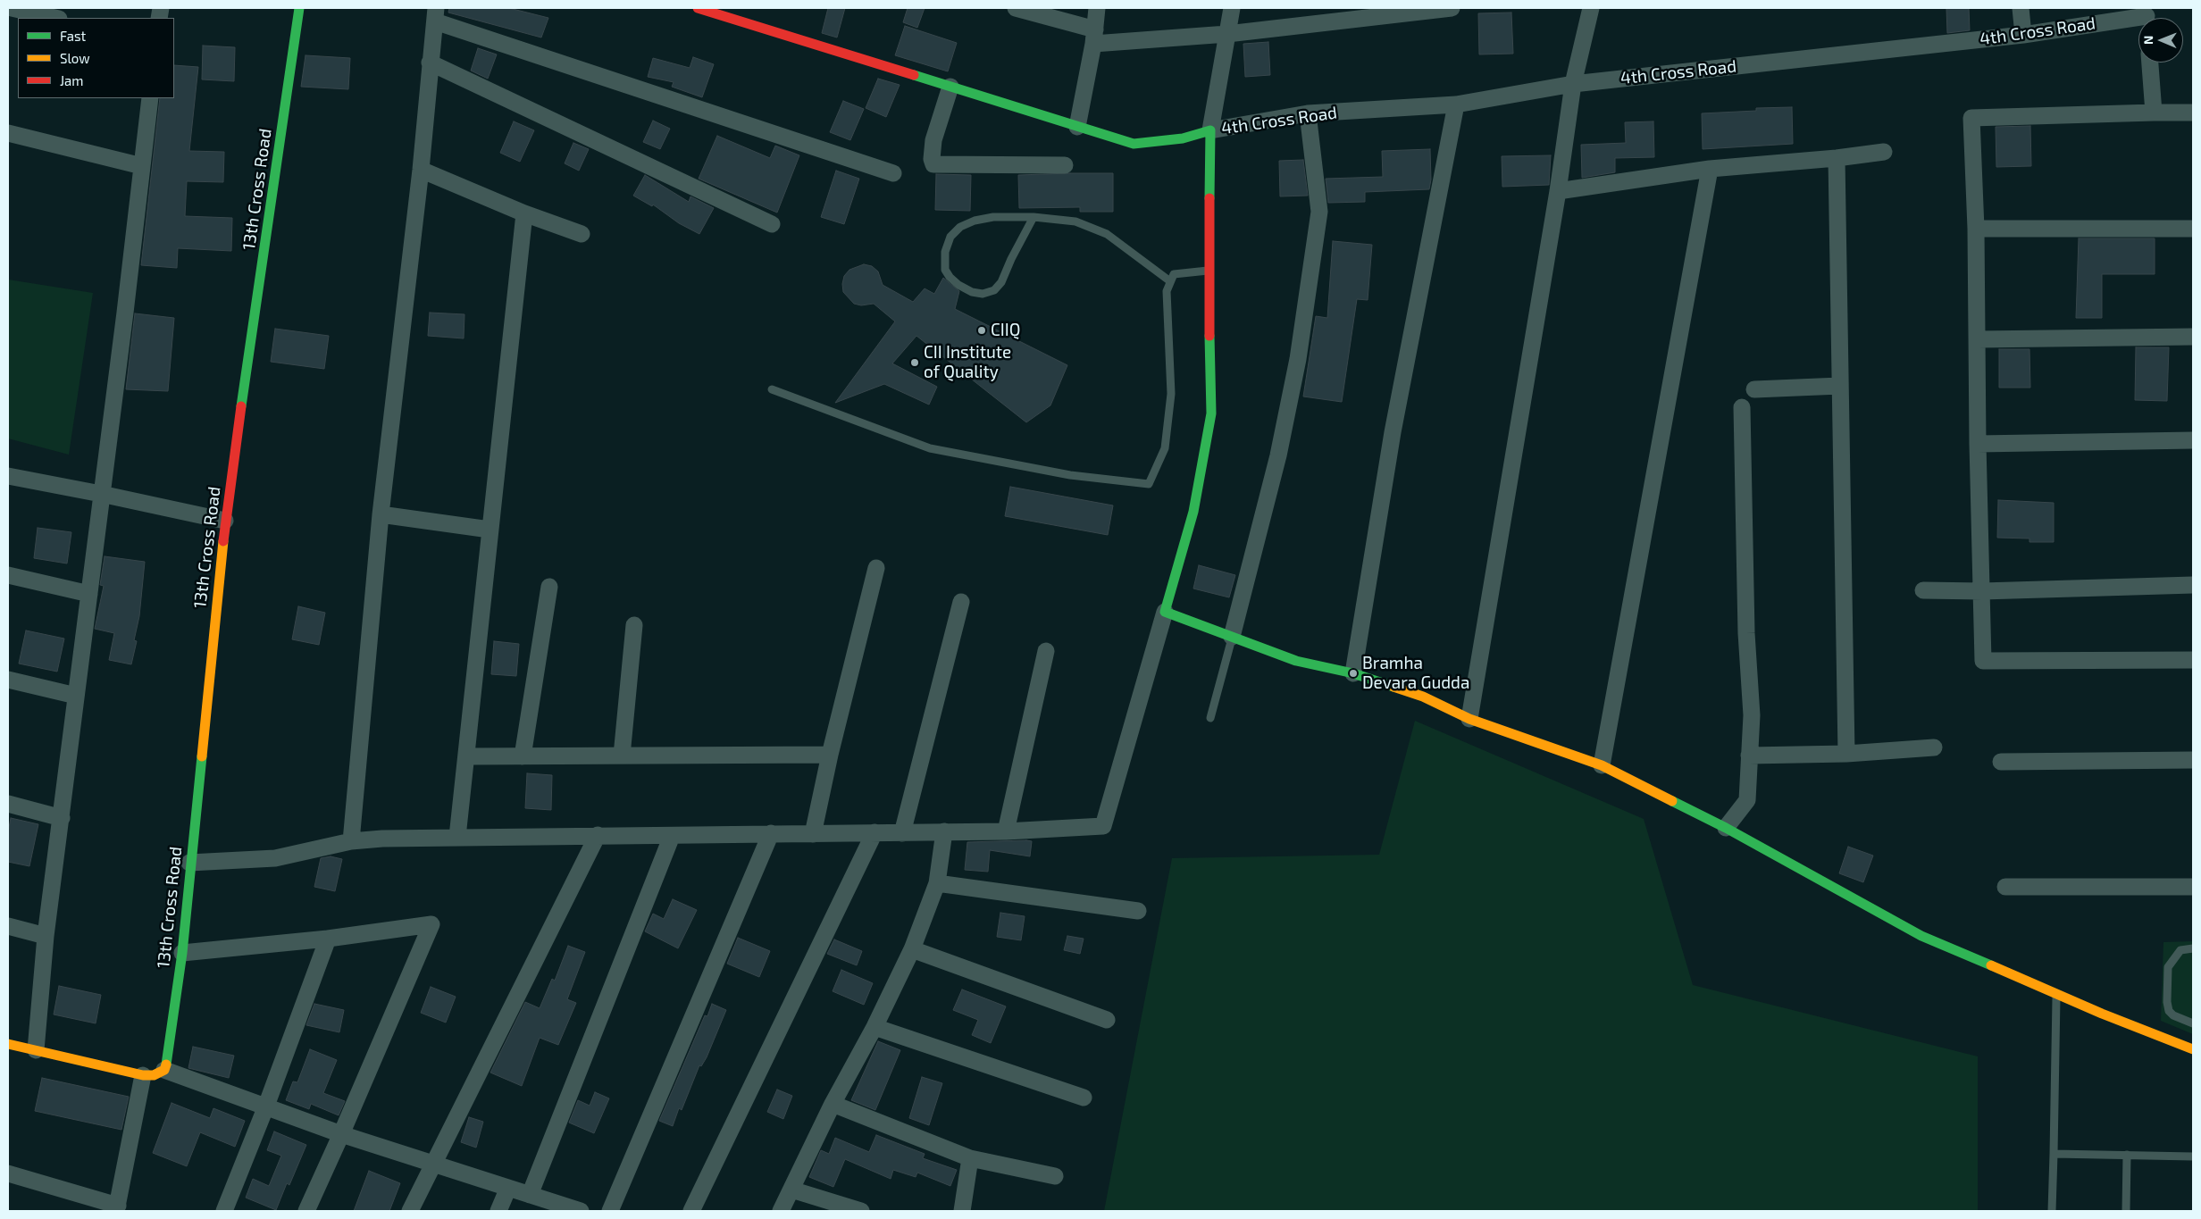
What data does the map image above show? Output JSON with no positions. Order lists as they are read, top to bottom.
{
  "streets": {
    "street": ["4th Cross Road", "13th Cross Road"]
  },
  "places": ["CIIQ", "CII Institute of Quality", "Bramha Devara Gudda"],
  "legend": ["Fast", "Slow", "Jam"],
  "north": "left"
}
